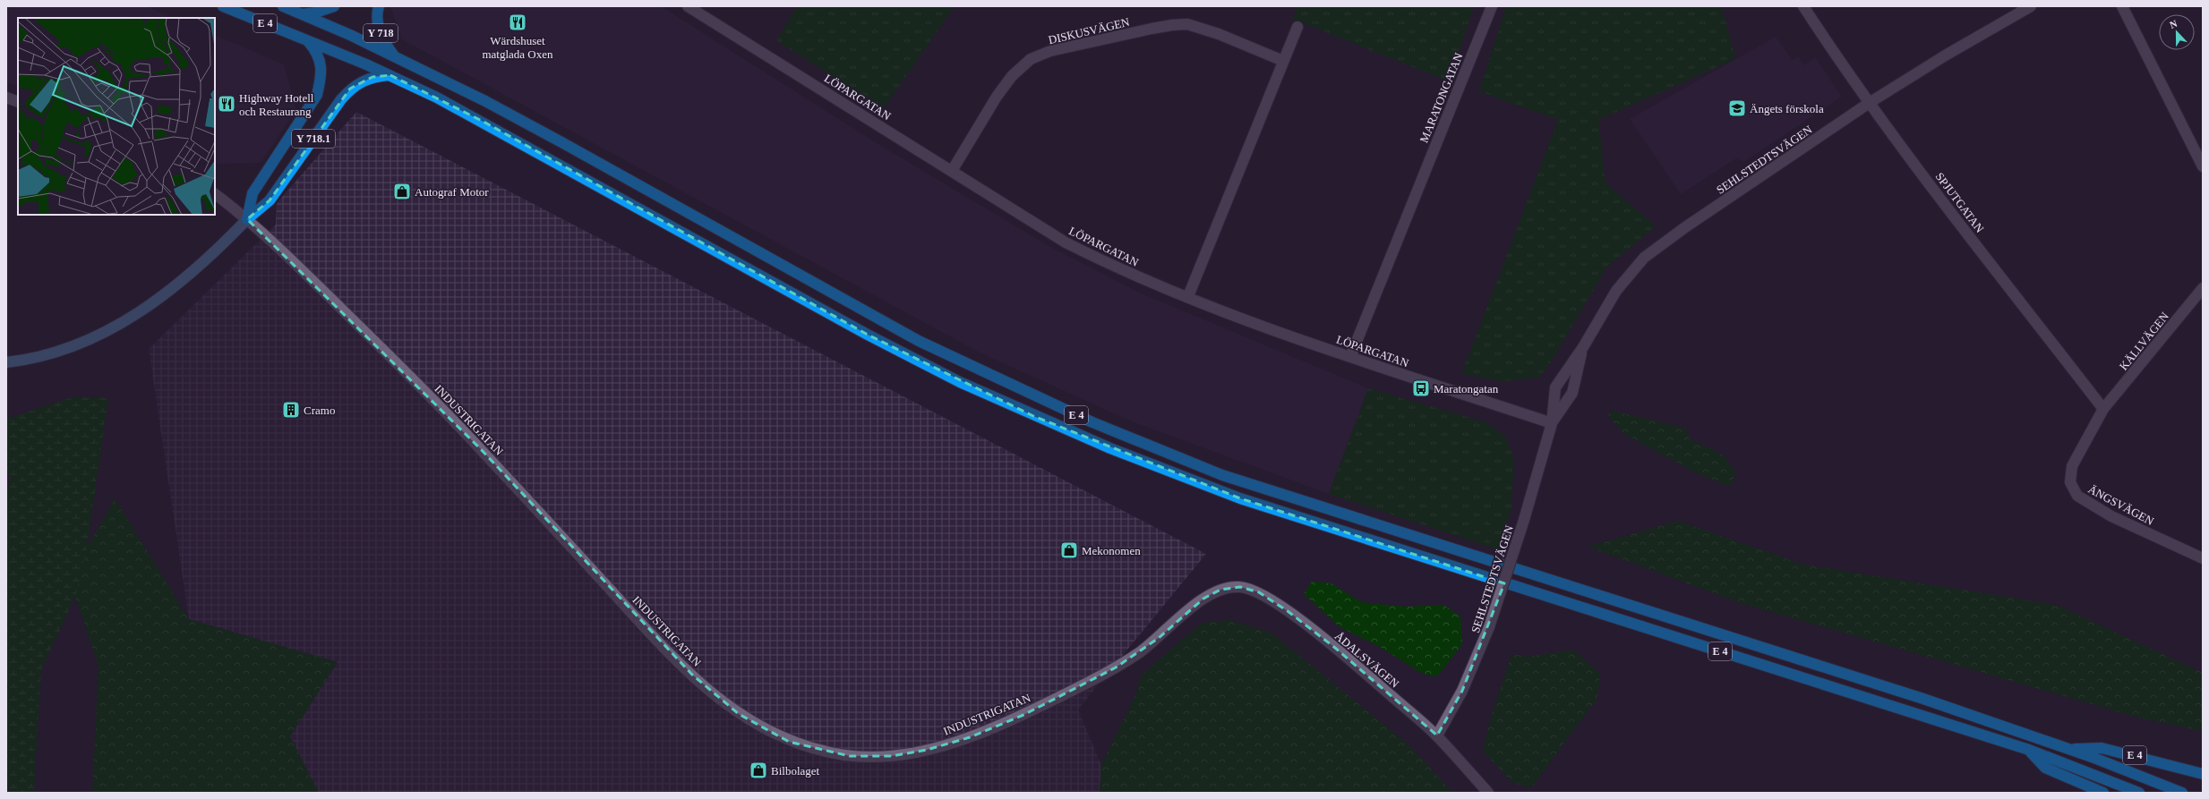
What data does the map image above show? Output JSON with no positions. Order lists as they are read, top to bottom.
{
  "streets": {
    "highway": ["E 4", "Y 718", "Y 718.1"],
    "street": [
      "DISKUSVÄGEN",
      "LÖPARGATAN",
      "MARATONGATAN",
      "SEHLSTEDTSVÄGEN",
      "SPJUTGATAN",
      "KÄLLVÄGEN",
      "INDUSTRIGATAN",
      "ÄNGSVÄGEN",
      "ÅDALSVÄGEN"
    ]
  },
  "crossings": [
    ["E 4", "Y 718"],
    ["E 4", "Y 718.1"],
    ["DISKUSVÄGEN", "LÖPARGATAN"],
    ["LÖPARGATAN", "MARATONGATAN"],
    ["LÖPARGATAN", "SEHLSTEDTSVÄGEN"],
    ["Y 718.1", "INDUSTRIGATAN"],
    ["SEHLSTEDTSVÄGEN", "SPJUTGATAN"],
    ["SEHLSTEDTSVÄGEN", "ÅDALSVÄGEN"],
    ["SPJUTGATAN", "KÄLLVÄGEN"],
    ["SPJUTGATAN", "ÄNGSVÄGEN"],
    ["KÄLLVÄGEN", "ÄNGSVÄGEN"],
    ["INDUSTRIGATAN", "ÅDALSVÄGEN"]
  ],
  "places": {
    "restaurant": ["Wärdshuset matglada Oxen", "Highway Hotell och Restaurang"],
    "school or university": ["Ängets förskola"],
    "shop": ["Autograf Motor", "Mekonomen", "Bilbolaget"],
    "bus stop": ["Maratongatan"],
    "building": ["Cramo"]
  },
  "north": "top"
}
